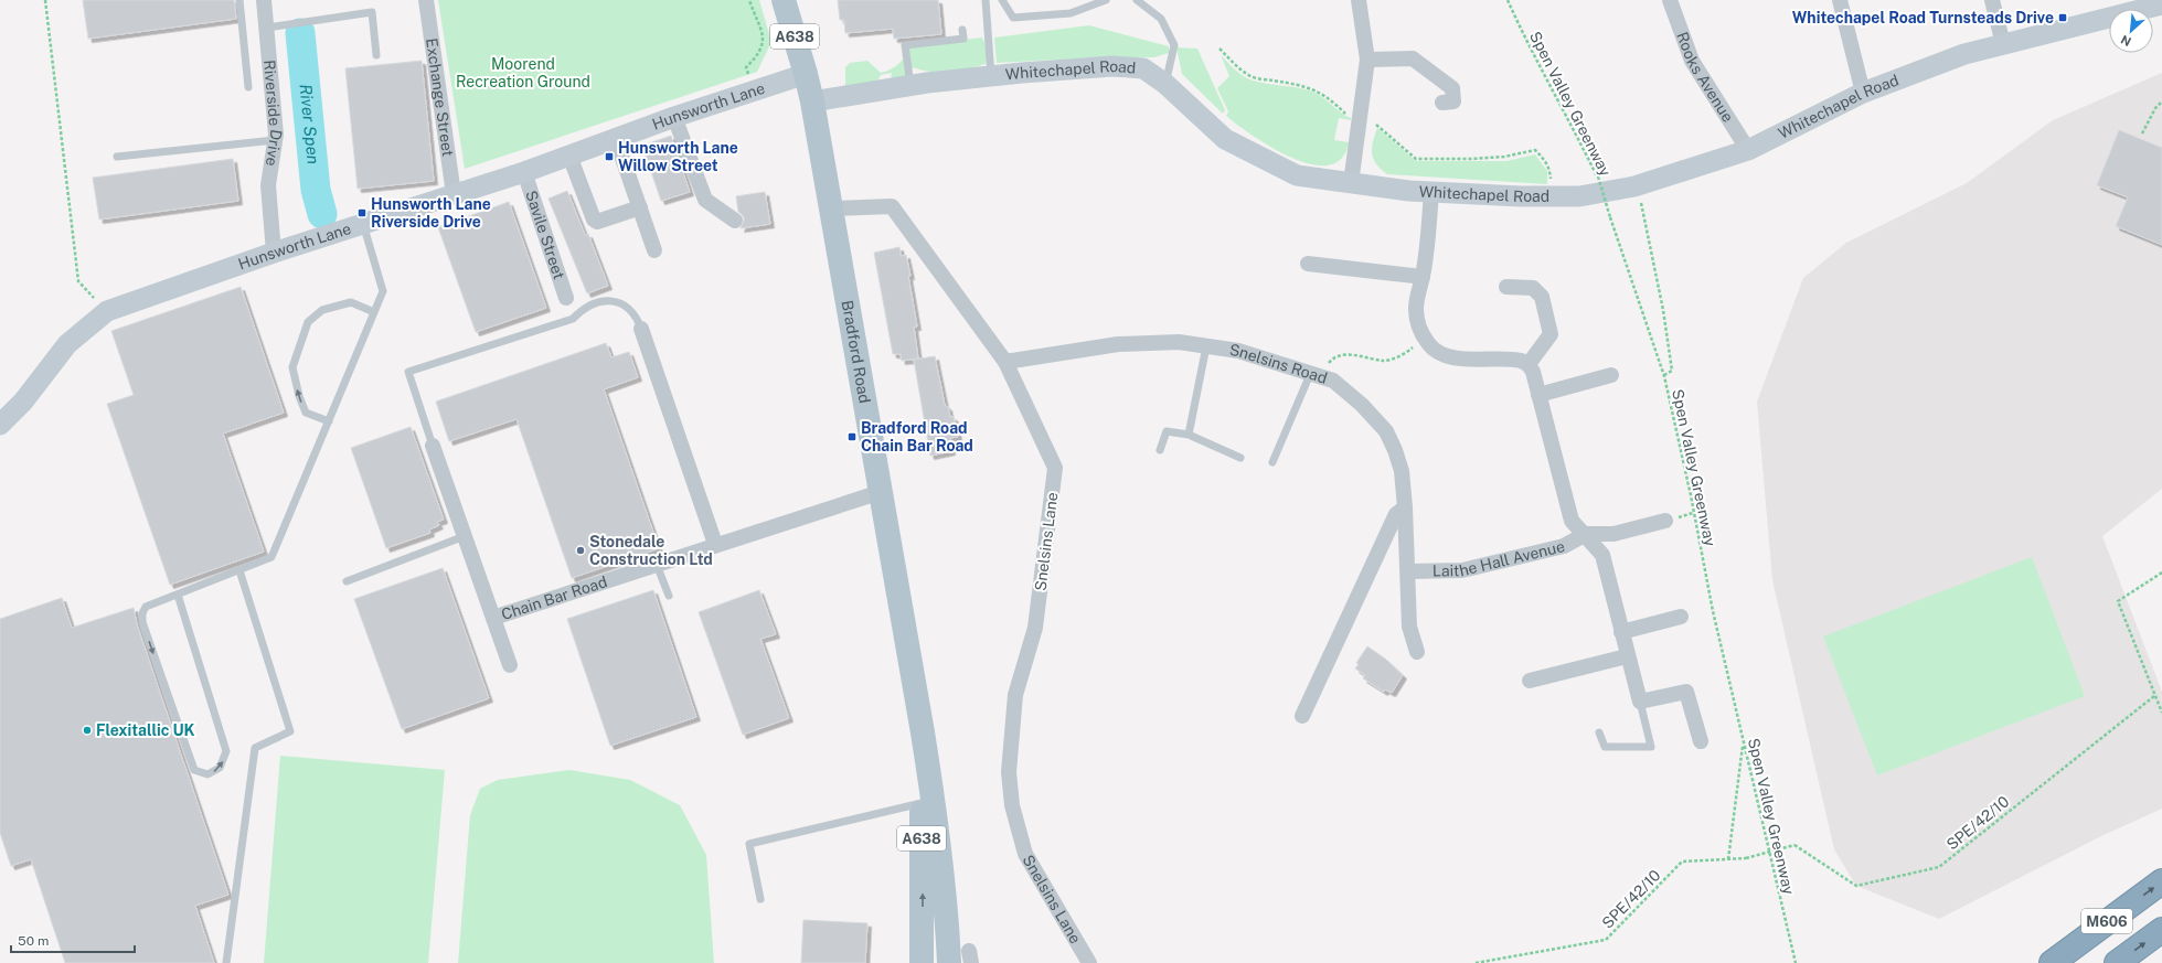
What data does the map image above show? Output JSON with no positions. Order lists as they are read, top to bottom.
{
  "streets": {
    "highway": ["M606"],
    "main road": ["A638", "Bradford Road"],
    "street": [
      "Whitechapel Road",
      "Rooks Avenue",
      "Exchange Street",
      "Hunsworth Lane",
      "Riverside Drive",
      "Savile Street",
      "Snelsins Road",
      "Snelsins Lane",
      "Laithe Hall Avenue",
      "Chain Bar Road"
    ],
    "path": ["Spen Valley Greenway", "SPE/42/10"]
  },
  "crossings": [
    ["Whitechapel Road", "Rooks Avenue"],
    ["Whitechapel Road", "Bradford Road"],
    ["Exchange Street", "Hunsworth Lane"],
    ["Hunsworth Lane", "Riverside Drive"],
    ["Hunsworth Lane", "Savile Street"],
    ["Hunsworth Lane", "Bradford Road"],
    ["Bradford Road", "Snelsins Lane"],
    ["Bradford Road", "Chain Bar Road"],
    ["Snelsins Road", "Snelsins Lane"],
    ["Snelsins Road", "Laithe Hall Avenue"]
  ],
  "water": ["River Spen"],
  "parks": ["Moorend Recreation Ground"],
  "places": {
    "transit": [
      "Whitechapel Road Turnsteads Drive",
      "Hunsworth Lane Willow Street",
      "Hunsworth Lane Riverside Drive",
      "Bradford Road Chain Bar Road"
    ],
    "other": ["Stonedale Construction Ltd", "Flexitallic UK"]
  },
  "scale_bar": "50 m",
  "north": "bottom left"
}
